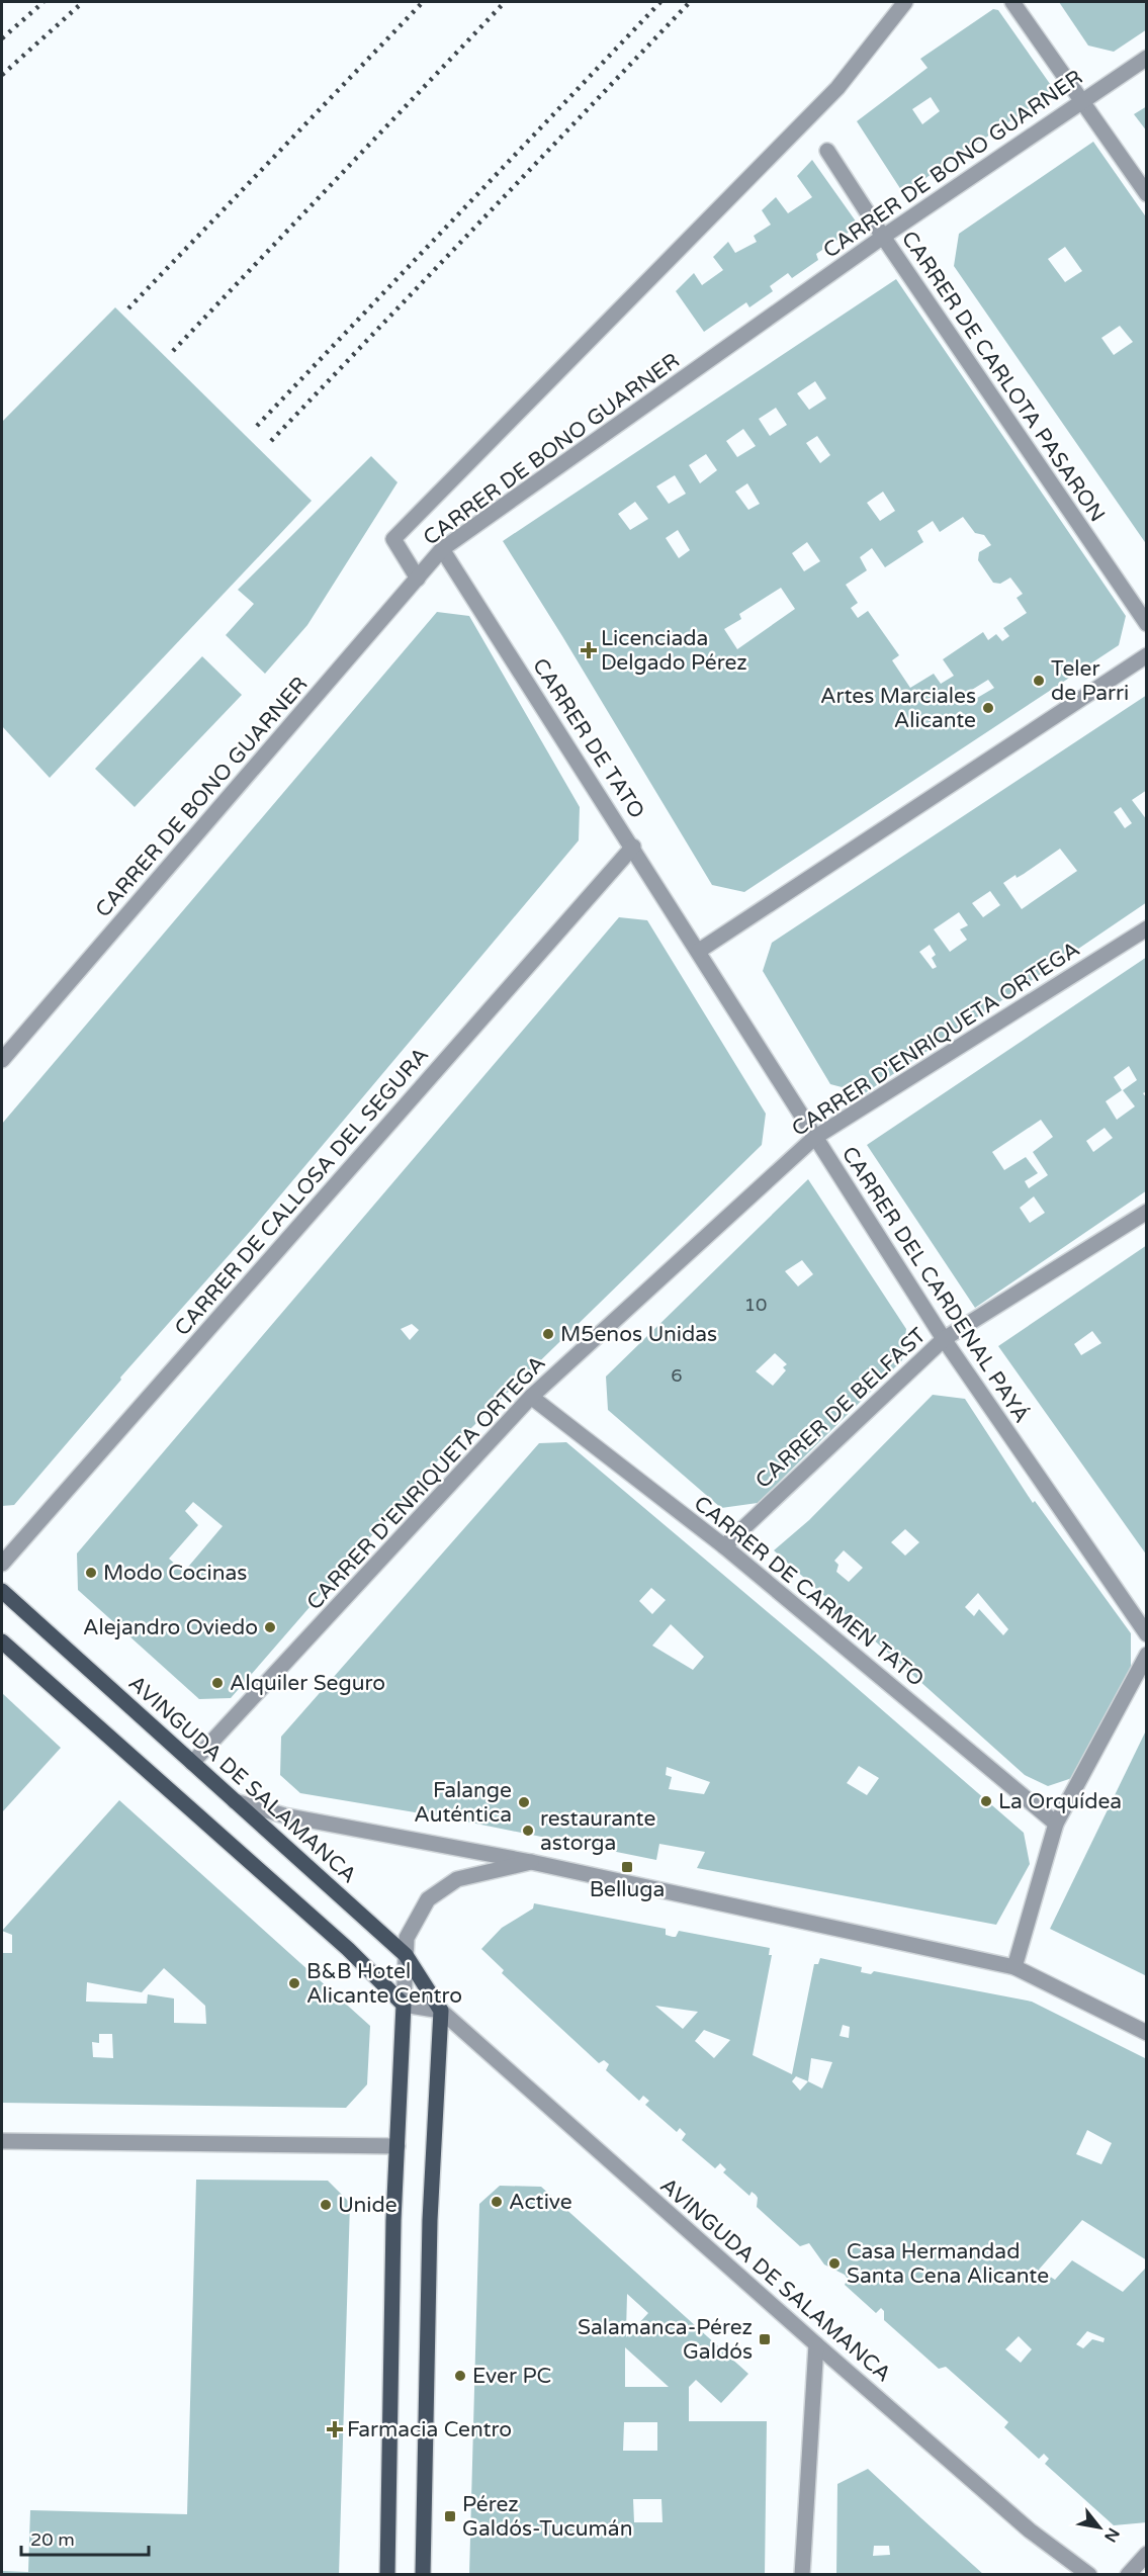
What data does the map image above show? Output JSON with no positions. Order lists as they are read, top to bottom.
{
  "streets": {
    "main road": ["AVINGUDA DE SALAMANCA"],
    "street": [
      "CARRER DE BONO GUARNER",
      "CARRER DE CARLOTA PASARON",
      "CARRER DE TATO",
      "CARRER D'ENRIQUETA ORTEGA",
      "CARRER DE CALLOSA DEL SEGURA",
      "CARRER DEL CARDENAL PAYÁ",
      "CARRER DE BELFAST",
      "CARRER DE CARMEN TATO"
    ]
  },
  "crossings": [
    ["CARRER DE BONO GUARNER", "CARRER DE CARLOTA PASARON"],
    ["CARRER DE BONO GUARNER", "CARRER DE TATO"],
    ["CARRER DE TATO", "CARRER DE CALLOSA DEL SEGURA"],
    ["CARRER DE TATO", "CARRER DEL CARDENAL PAYÁ"],
    ["CARRER D'ENRIQUETA ORTEGA", "CARRER DEL CARDENAL PAYÁ"],
    ["CARRER D'ENRIQUETA ORTEGA", "CARRER DE CARMEN TATO"],
    ["CARRER D'ENRIQUETA ORTEGA", "AVINGUDA DE SALAMANCA"],
    ["CARRER DEL CARDENAL PAYÁ", "CARRER DE BELFAST"],
    ["CARRER DE BELFAST", "CARRER DE CARMEN TATO"]
  ],
  "places": {
    "health": ["Licenciada Delgado Pérez", "Farmacia Centro"],
    "other": [
      "Teler de Parri",
      "Artes Marciales Alicante",
      "M5enos Unidas",
      "Modo Cocinas",
      "Alejandro Oviedo",
      "Alquiler Seguro",
      "La Orquídea",
      "Falange Auténtica",
      "restaurante astorga",
      "B&B Hotel Alicante Centro",
      "Active",
      "Unide",
      "Casa Hermandad Santa Cena Alicante",
      "Ever PC"
    ],
    "transit": ["Belluga", "Salamanca-Pérez Galdós", "Pérez Galdós-Tucumán"]
  },
  "house_numbers": ["10", "6"],
  "scale_bar": "20 m",
  "north": "bottom right"
}
